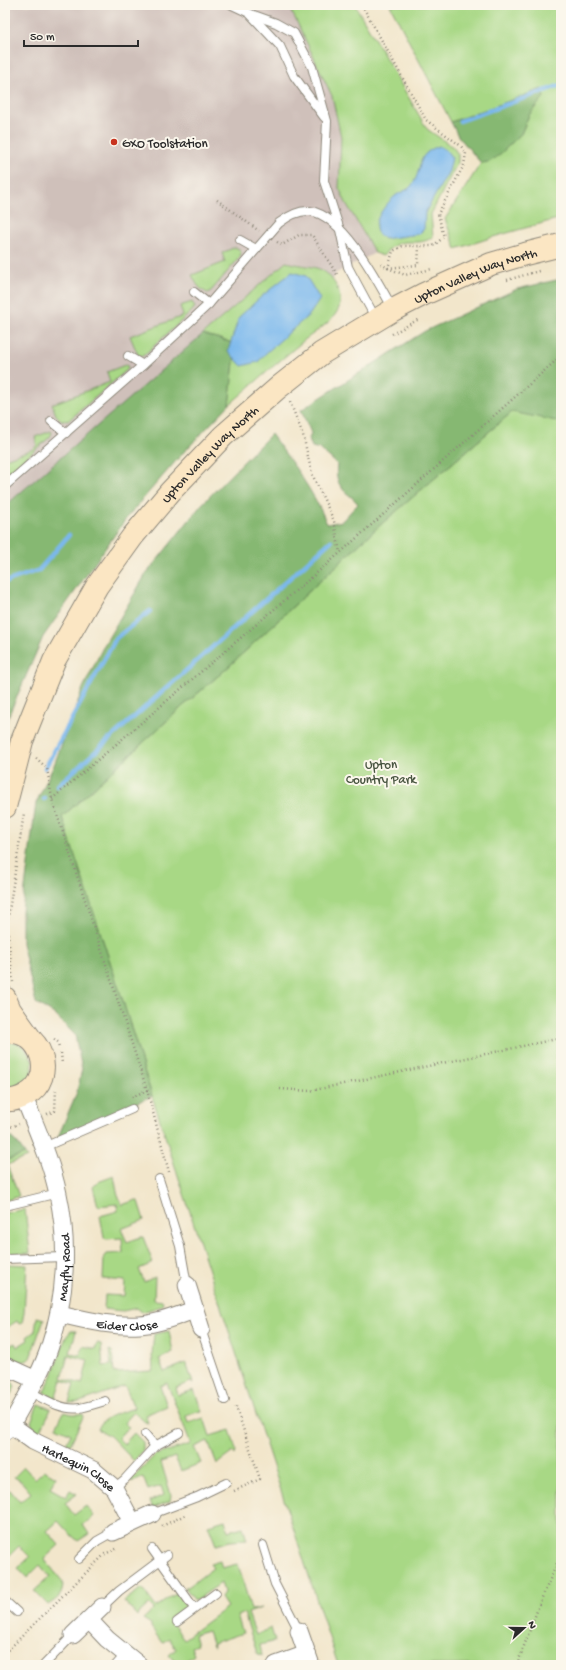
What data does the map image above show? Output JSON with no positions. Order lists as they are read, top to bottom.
{
  "streets": {
    "street": [
      "Upton Valley Way North",
      "Mayfly Road",
      "Eider Close",
      "Harlequin Close"
    ]
  },
  "crossings": [
    ["Mayfly Road", "Eider Close"],
    ["Mayfly Road", "Harlequin Close"]
  ],
  "parks": ["Upton Country Park"],
  "places": ["GXO Toolstation"],
  "scale_bar": "50 m",
  "north": "right"
}
